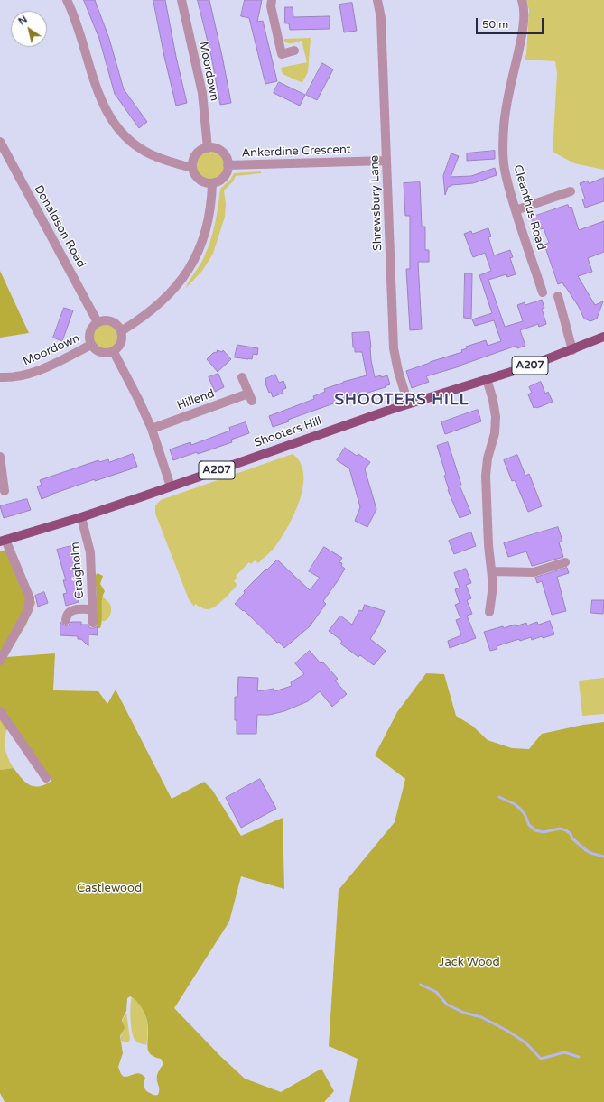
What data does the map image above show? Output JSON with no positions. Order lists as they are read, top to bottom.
{
  "streets": {
    "main road": ["A207", "Shooters Hill"],
    "street": [
      "Moordown",
      "Ankerdine Crescent",
      "Shrewsbury Lane",
      "Cleanthus Road",
      "Donaldson Road",
      "Hillend",
      "Craigholm"
    ]
  },
  "crossings": [
    ["Moordown", "Ankerdine Crescent"],
    ["Moordown", "Donaldson Road"],
    ["Ankerdine Crescent", "Shrewsbury Lane"],
    ["Shrewsbury Lane", "Shooters Hill"],
    ["Shooters Hill", "Craigholm"]
  ],
  "districts": ["SHOOTERS HILL"],
  "parks": ["Castlewood", "Jack Wood"],
  "scale_bar": "50 m",
  "north": "top left"
}
